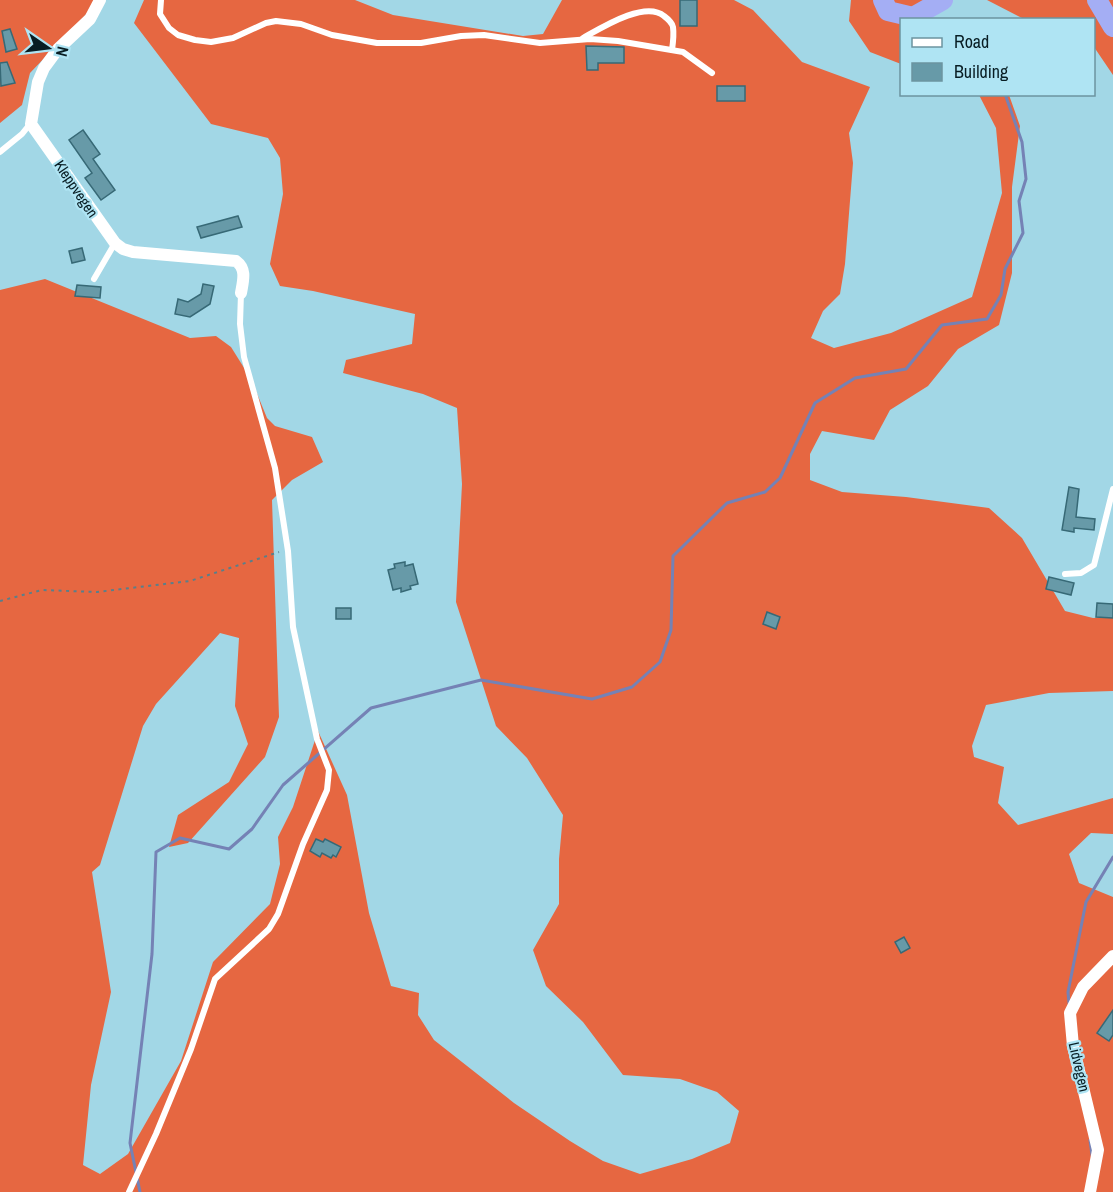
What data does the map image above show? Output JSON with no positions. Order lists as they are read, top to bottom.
{
  "streets": {
    "street": ["Kleppvegen", "Lidvegen"]
  },
  "legend": ["Road", "Building"],
  "north": "right"
}
